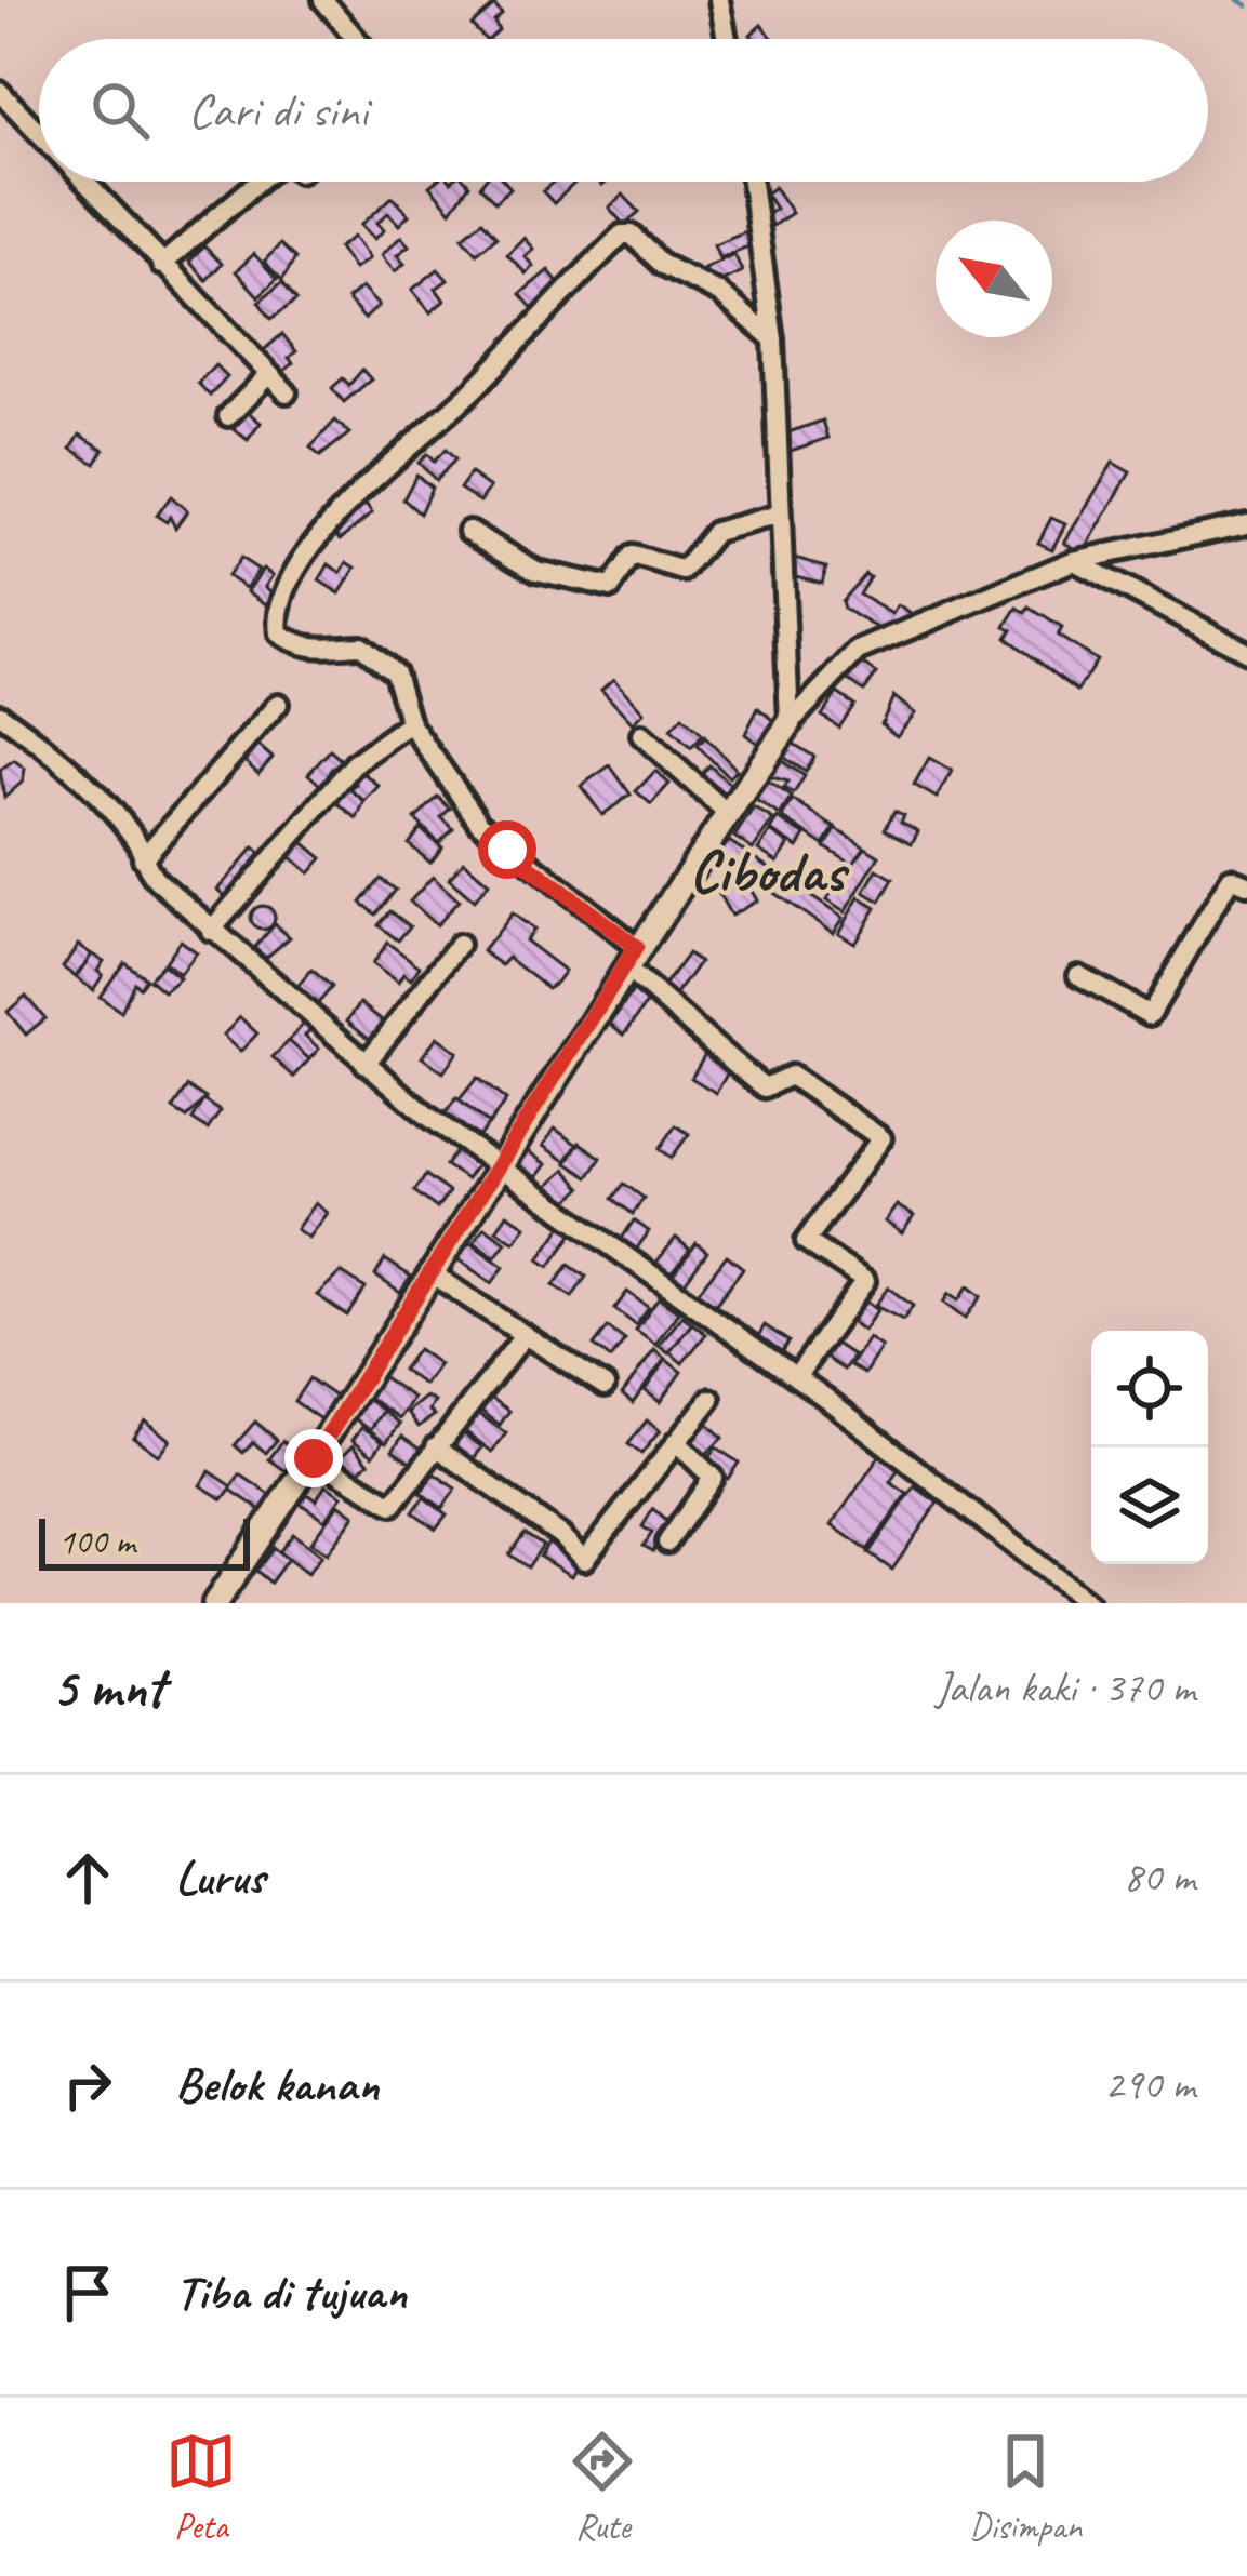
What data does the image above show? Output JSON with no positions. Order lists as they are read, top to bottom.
{
  "districts": ["Cibodas"],
  "scale_bar": "100 m",
  "north": "top left",
  "page": {
    "search": "Cari di sini",
    "scale": "100 m",
    "heading": ["5 mnt", "Jalan kaki · 370 m"],
    "list": [
      ["Lurus", "80 m"],
      ["Belok kanan", "290 m"],
      "Tiba di tujuan"
    ],
    "nav": ["Peta", "Rute", "Disimpan"]
  }
}
